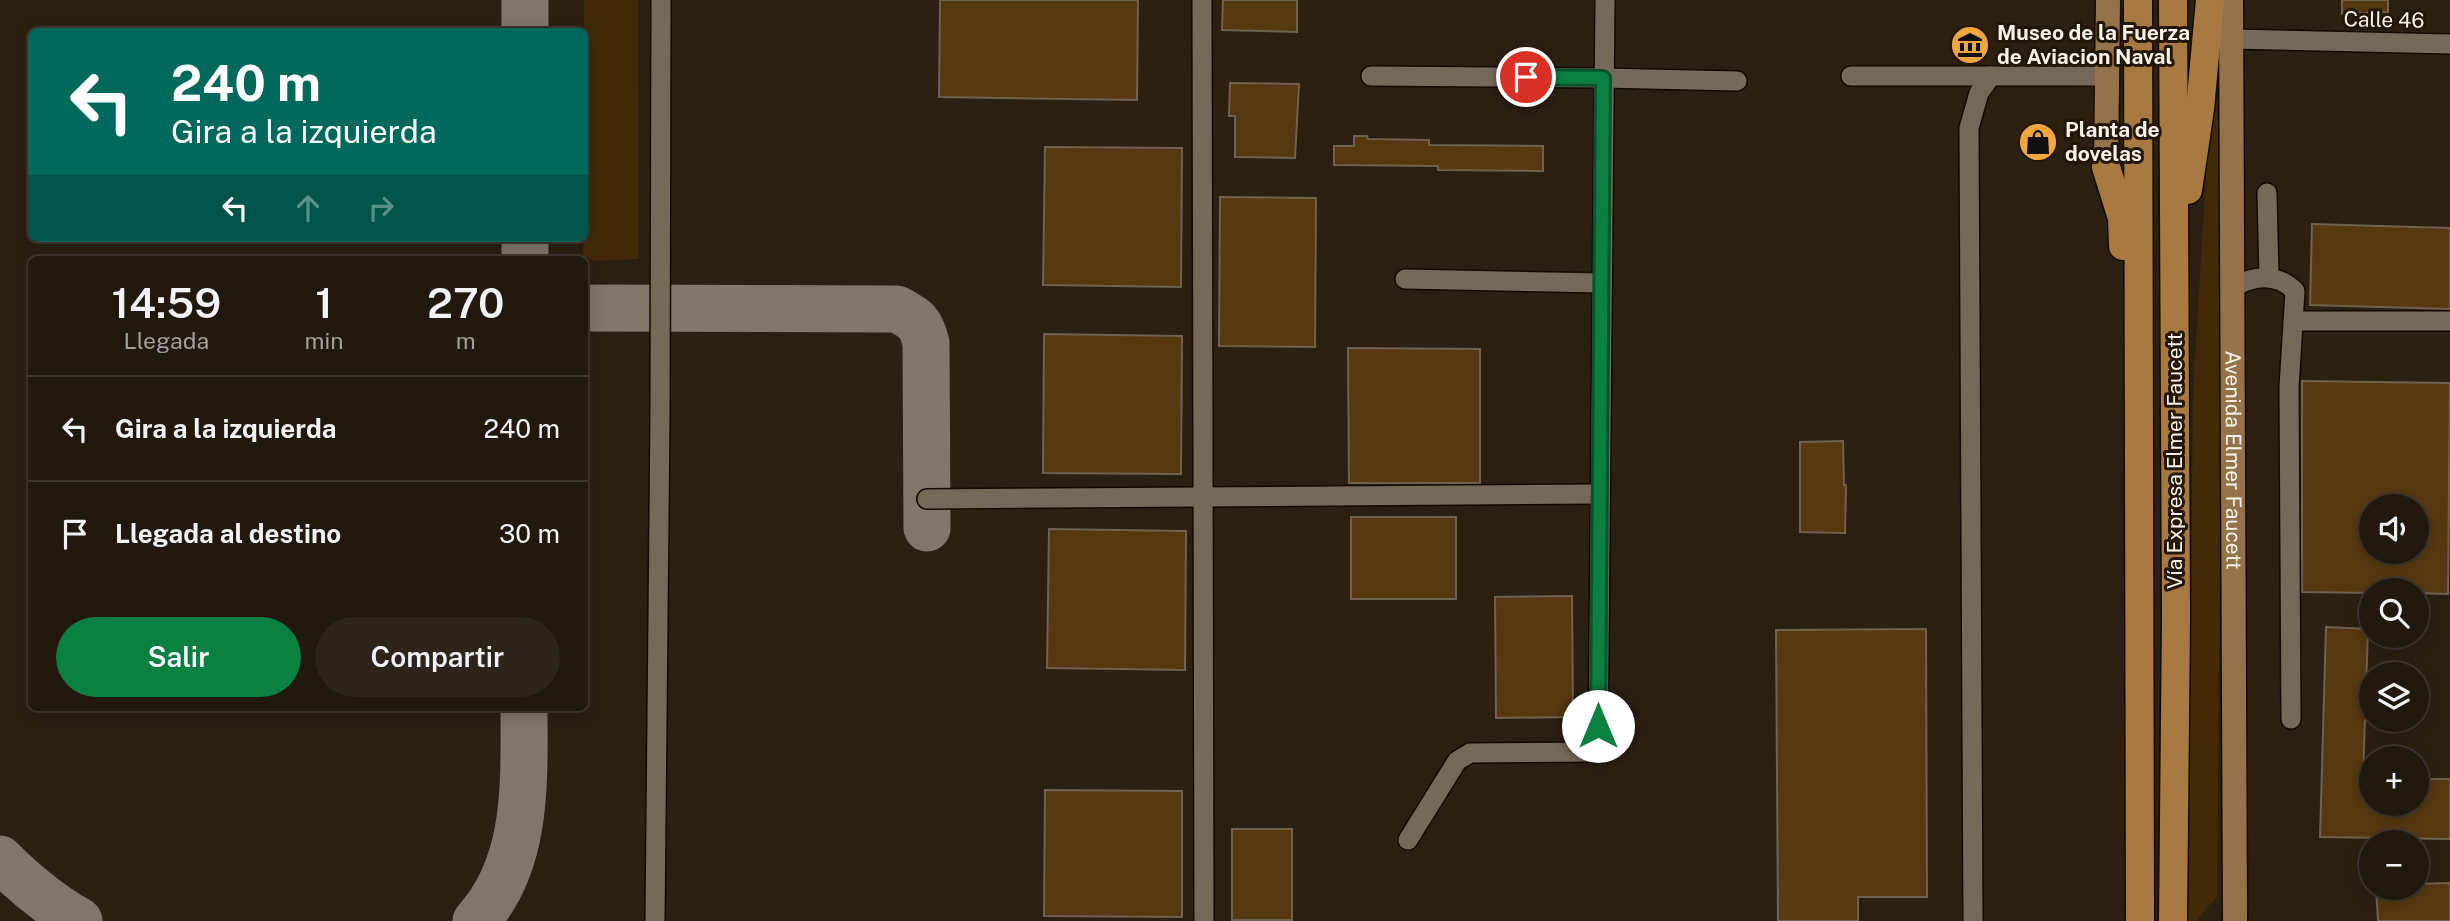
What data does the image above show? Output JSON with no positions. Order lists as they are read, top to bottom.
{
  "streets": {
    "highway": ["Vía Expresa Elmer Faucett"],
    "main road": ["Avenida Elmer Faucett"],
    "street": ["Calle 46"]
  },
  "crossings": [
    ["Calle 46", "Avenida Elmer Faucett"]
  ],
  "places": {
    "museum": ["Museo de la Fuerza de Aviacion Naval"],
    "shop": ["Planta de dovelas"]
  },
  "page": {
    "turn": ["240 m", "Gira a la izquierda"],
    "eta": [
      "14:59",
      "Llegada",
      "1",
      "min",
      "270",
      "m"
    ],
    "list": [
      {
        "name": "Gira a la izquierda",
        "value": "240 m"
      },
      {
        "name": "Llegada al destino",
        "value": "30 m"
      }
    ],
    "map_buttons": ["+", "−"],
    "buttons": ["Salir", "Compartir"]
  }
}
